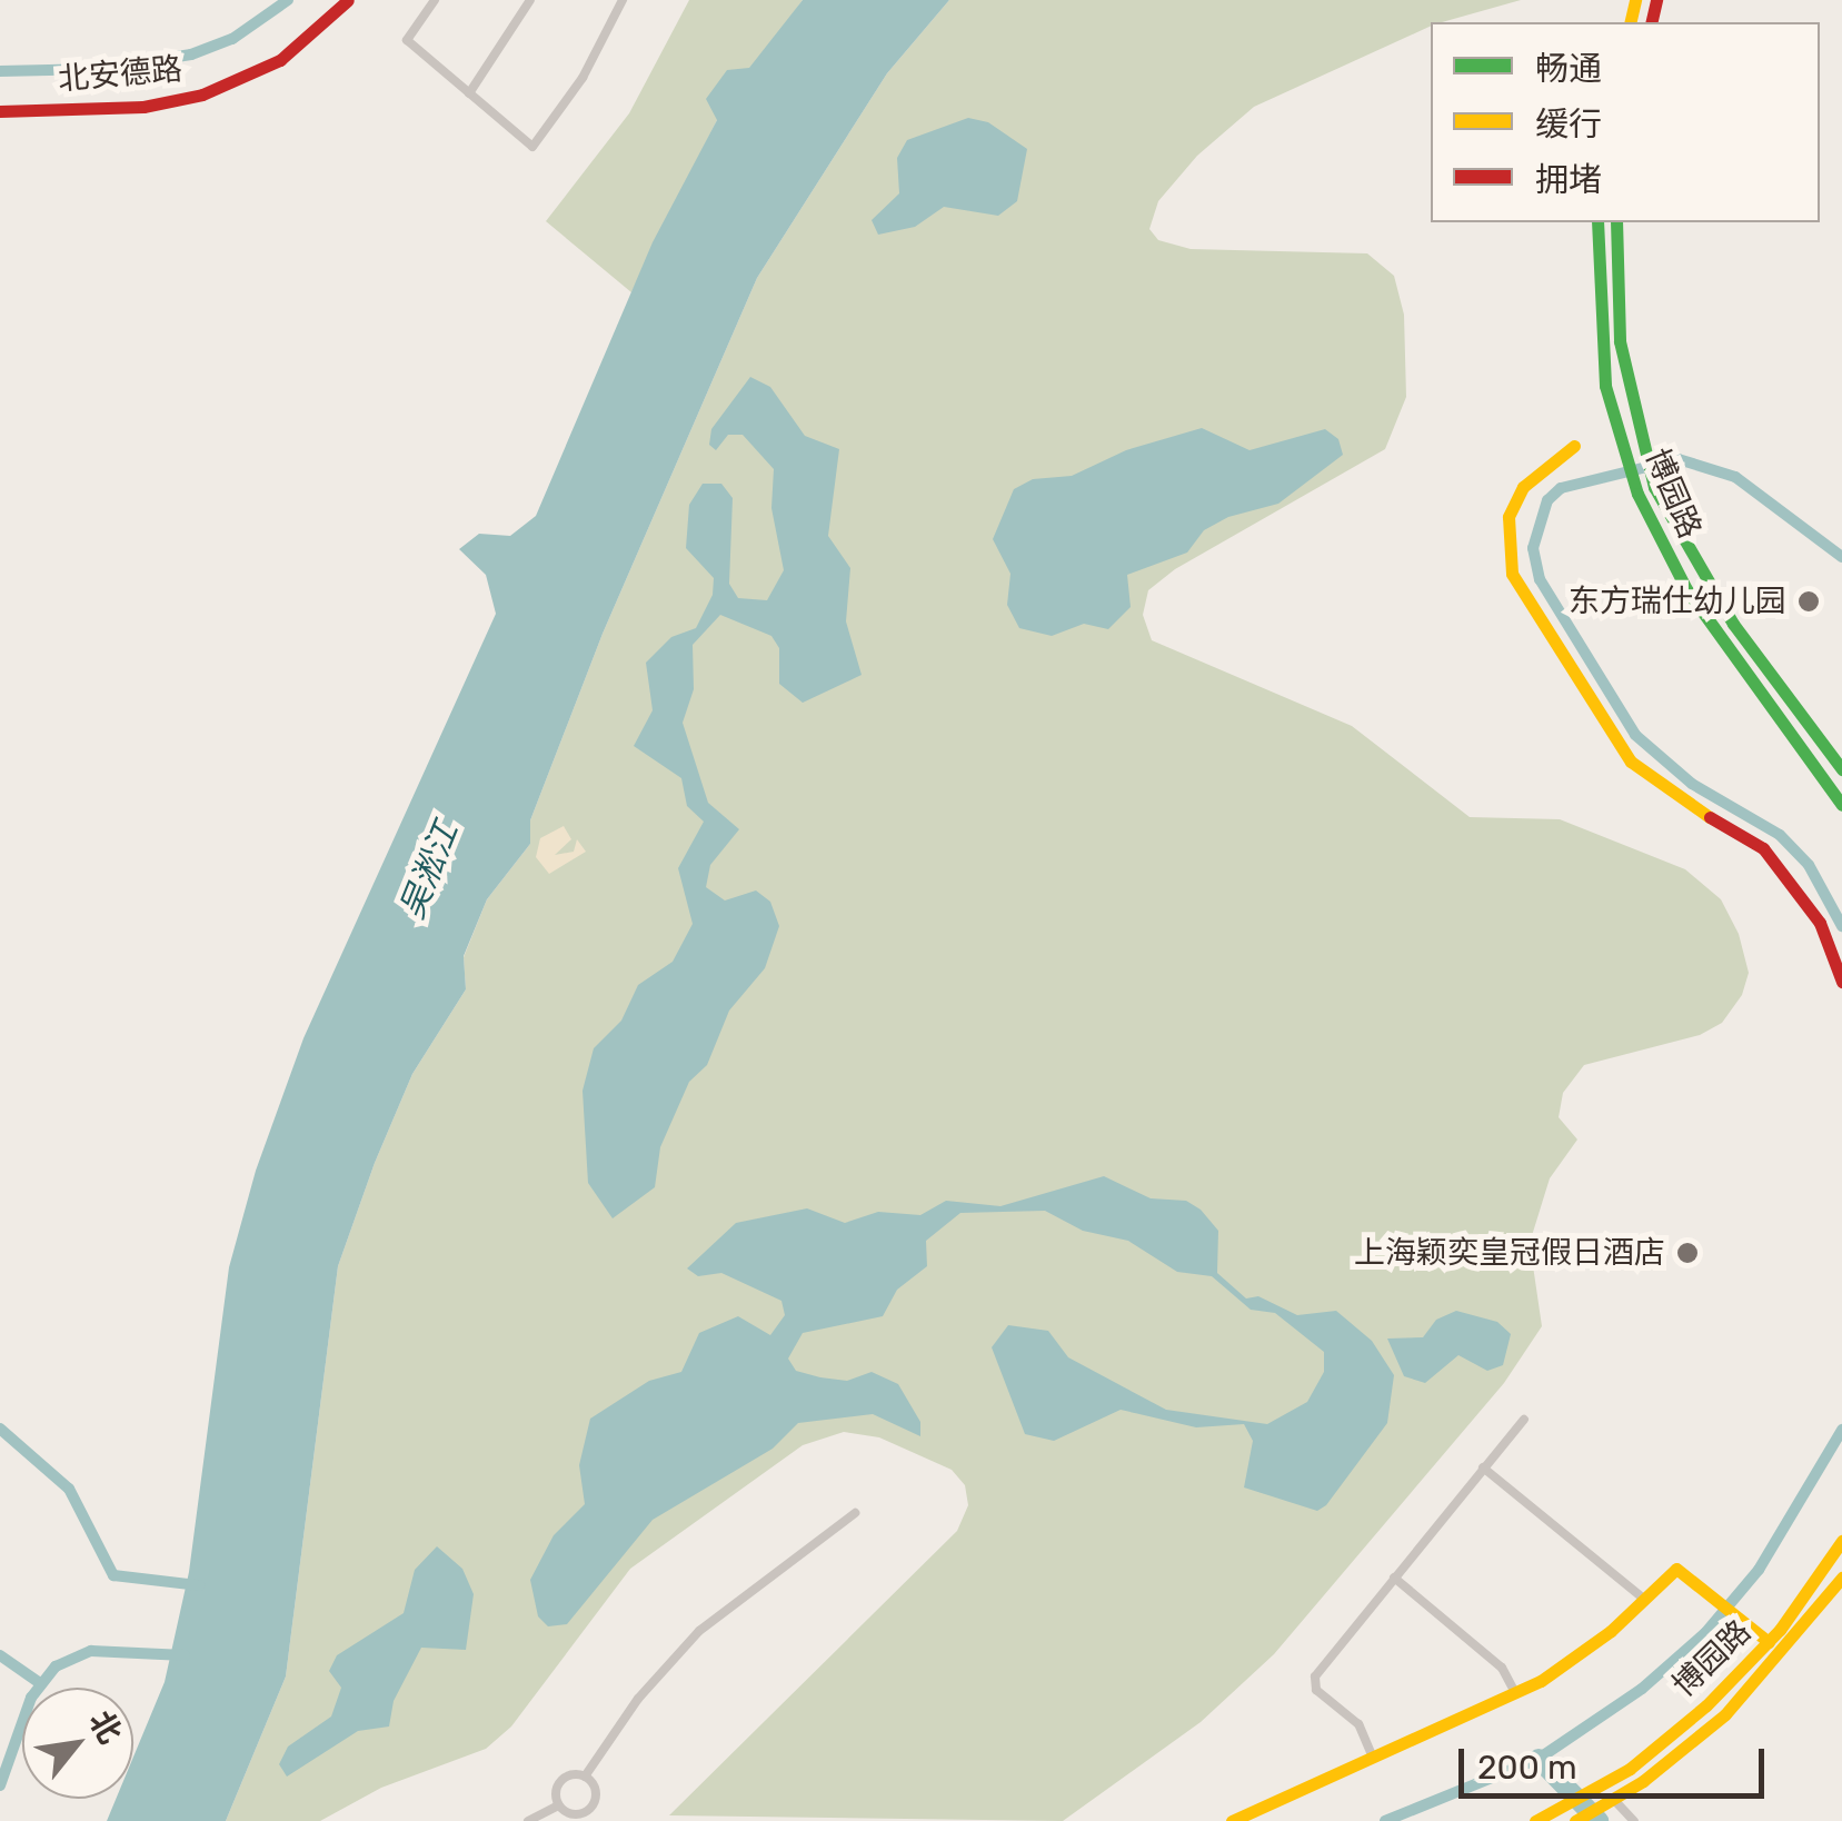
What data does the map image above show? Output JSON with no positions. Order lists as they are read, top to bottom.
{
  "streets": {
    "main road": ["北安德路", "博园路"]
  },
  "water": ["吴淞江"],
  "places": ["东方瑞仕幼儿园", "上海颖奕皇冠假日酒店"],
  "legend": ["畅通", "缓行", "拥堵"],
  "scale_bar": "200 m",
  "north": "top right"
}
